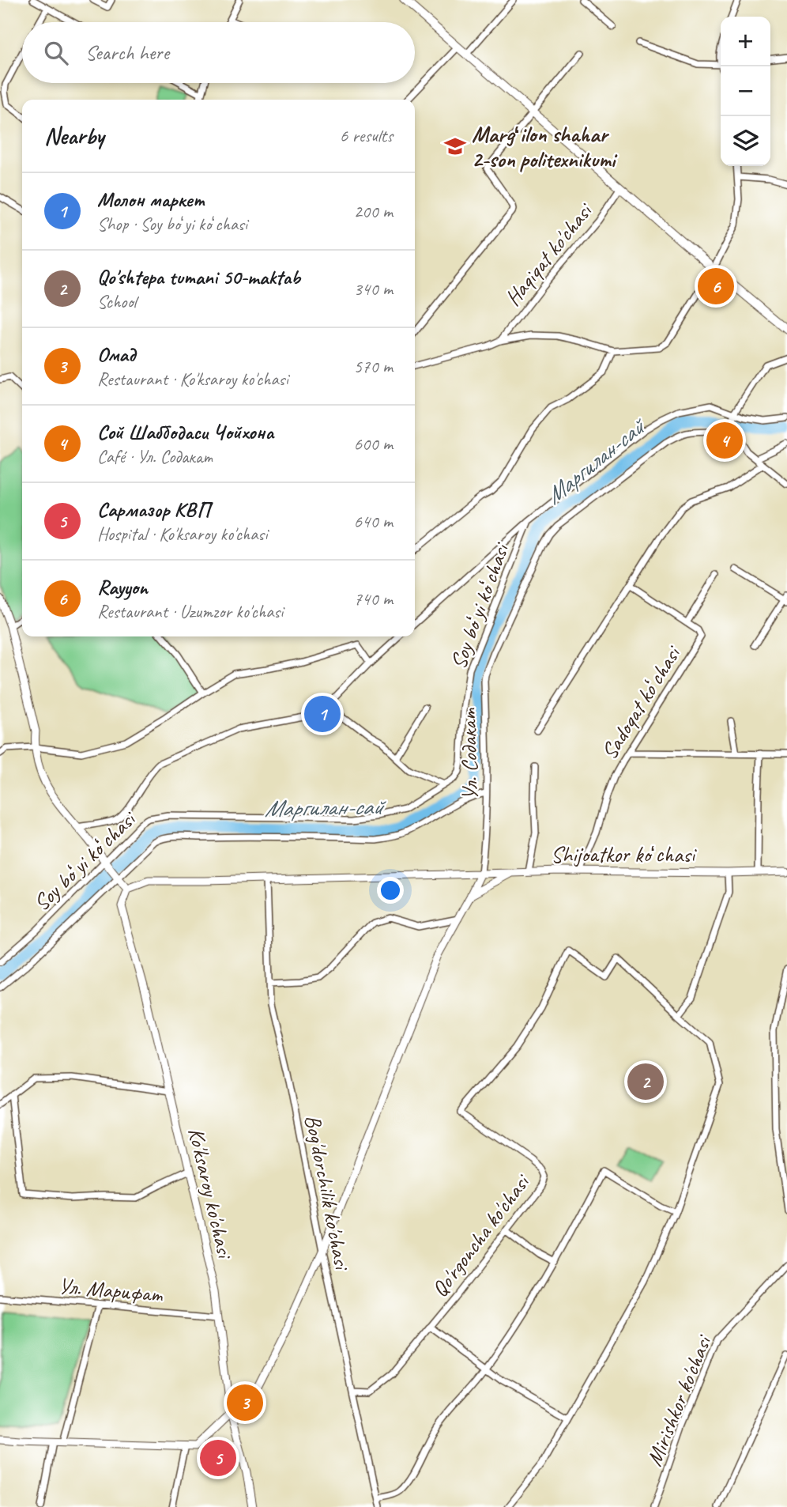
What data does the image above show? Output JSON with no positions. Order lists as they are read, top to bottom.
{
  "streets": {
    "street": [
      "Haqiqat ko'chasi",
      "Soy boʻyi koʻchasi",
      "Sadoqat koʻchasi",
      "Ул. Содакат",
      "Shijoatkor koʻchasi",
      "Bog'dorchilik ko'chasi",
      "Ko'ksaroy ko'chasi",
      "Qo'rgoncha ko'chasi",
      "Ул. Марифат",
      "Mirishkor ko'chasi"
    ]
  },
  "crossings": [
    ["Sadoqat koʻchasi", "Shijoatkor koʻchasi"],
    ["Bog'dorchilik ko'chasi", "Qo'rgoncha ko'chasi"],
    ["Ko'ksaroy ko'chasi", "Ул. Марифат"]
  ],
  "water": ["Маргилан-сай"],
  "places": {
    "school or university": ["Margʻilon shahar 2-son politexnikumi"]
  },
  "page": {
    "map_buttons": ["+", "−"],
    "search": "Search here",
    "heading": ["Nearby", "6 results"],
    "list": [
      {
        "mark": "1",
        "name": "Молон маркет",
        "note": "Shop · Soy boʻyi koʻchasi",
        "value": "200 m"
      },
      {
        "mark": "2",
        "name": "Qo'shtepa tumani 50-maktab",
        "note": "School",
        "value": "340 m"
      },
      {
        "mark": "3",
        "name": "Омад",
        "note": "Restaurant · Ko'ksaroy ko'chasi",
        "value": "570 m"
      },
      {
        "mark": "4",
        "name": "Сой Шаббодаси Чойхона",
        "note": "Café · Ул. Содакат",
        "value": "600 m"
      },
      {
        "mark": "5",
        "name": "Сармазор КВП",
        "note": "Hospital · Ko'ksaroy ko'chasi",
        "value": "640 m"
      },
      {
        "mark": "6",
        "name": "Rayyon",
        "note": "Restaurant · Uzumzor ko'chasi",
        "value": "740 m"
      }
    ],
    "pins": [
      "6",
      "4",
      "1",
      "2",
      "3",
      "5"
    ]
  }
}
